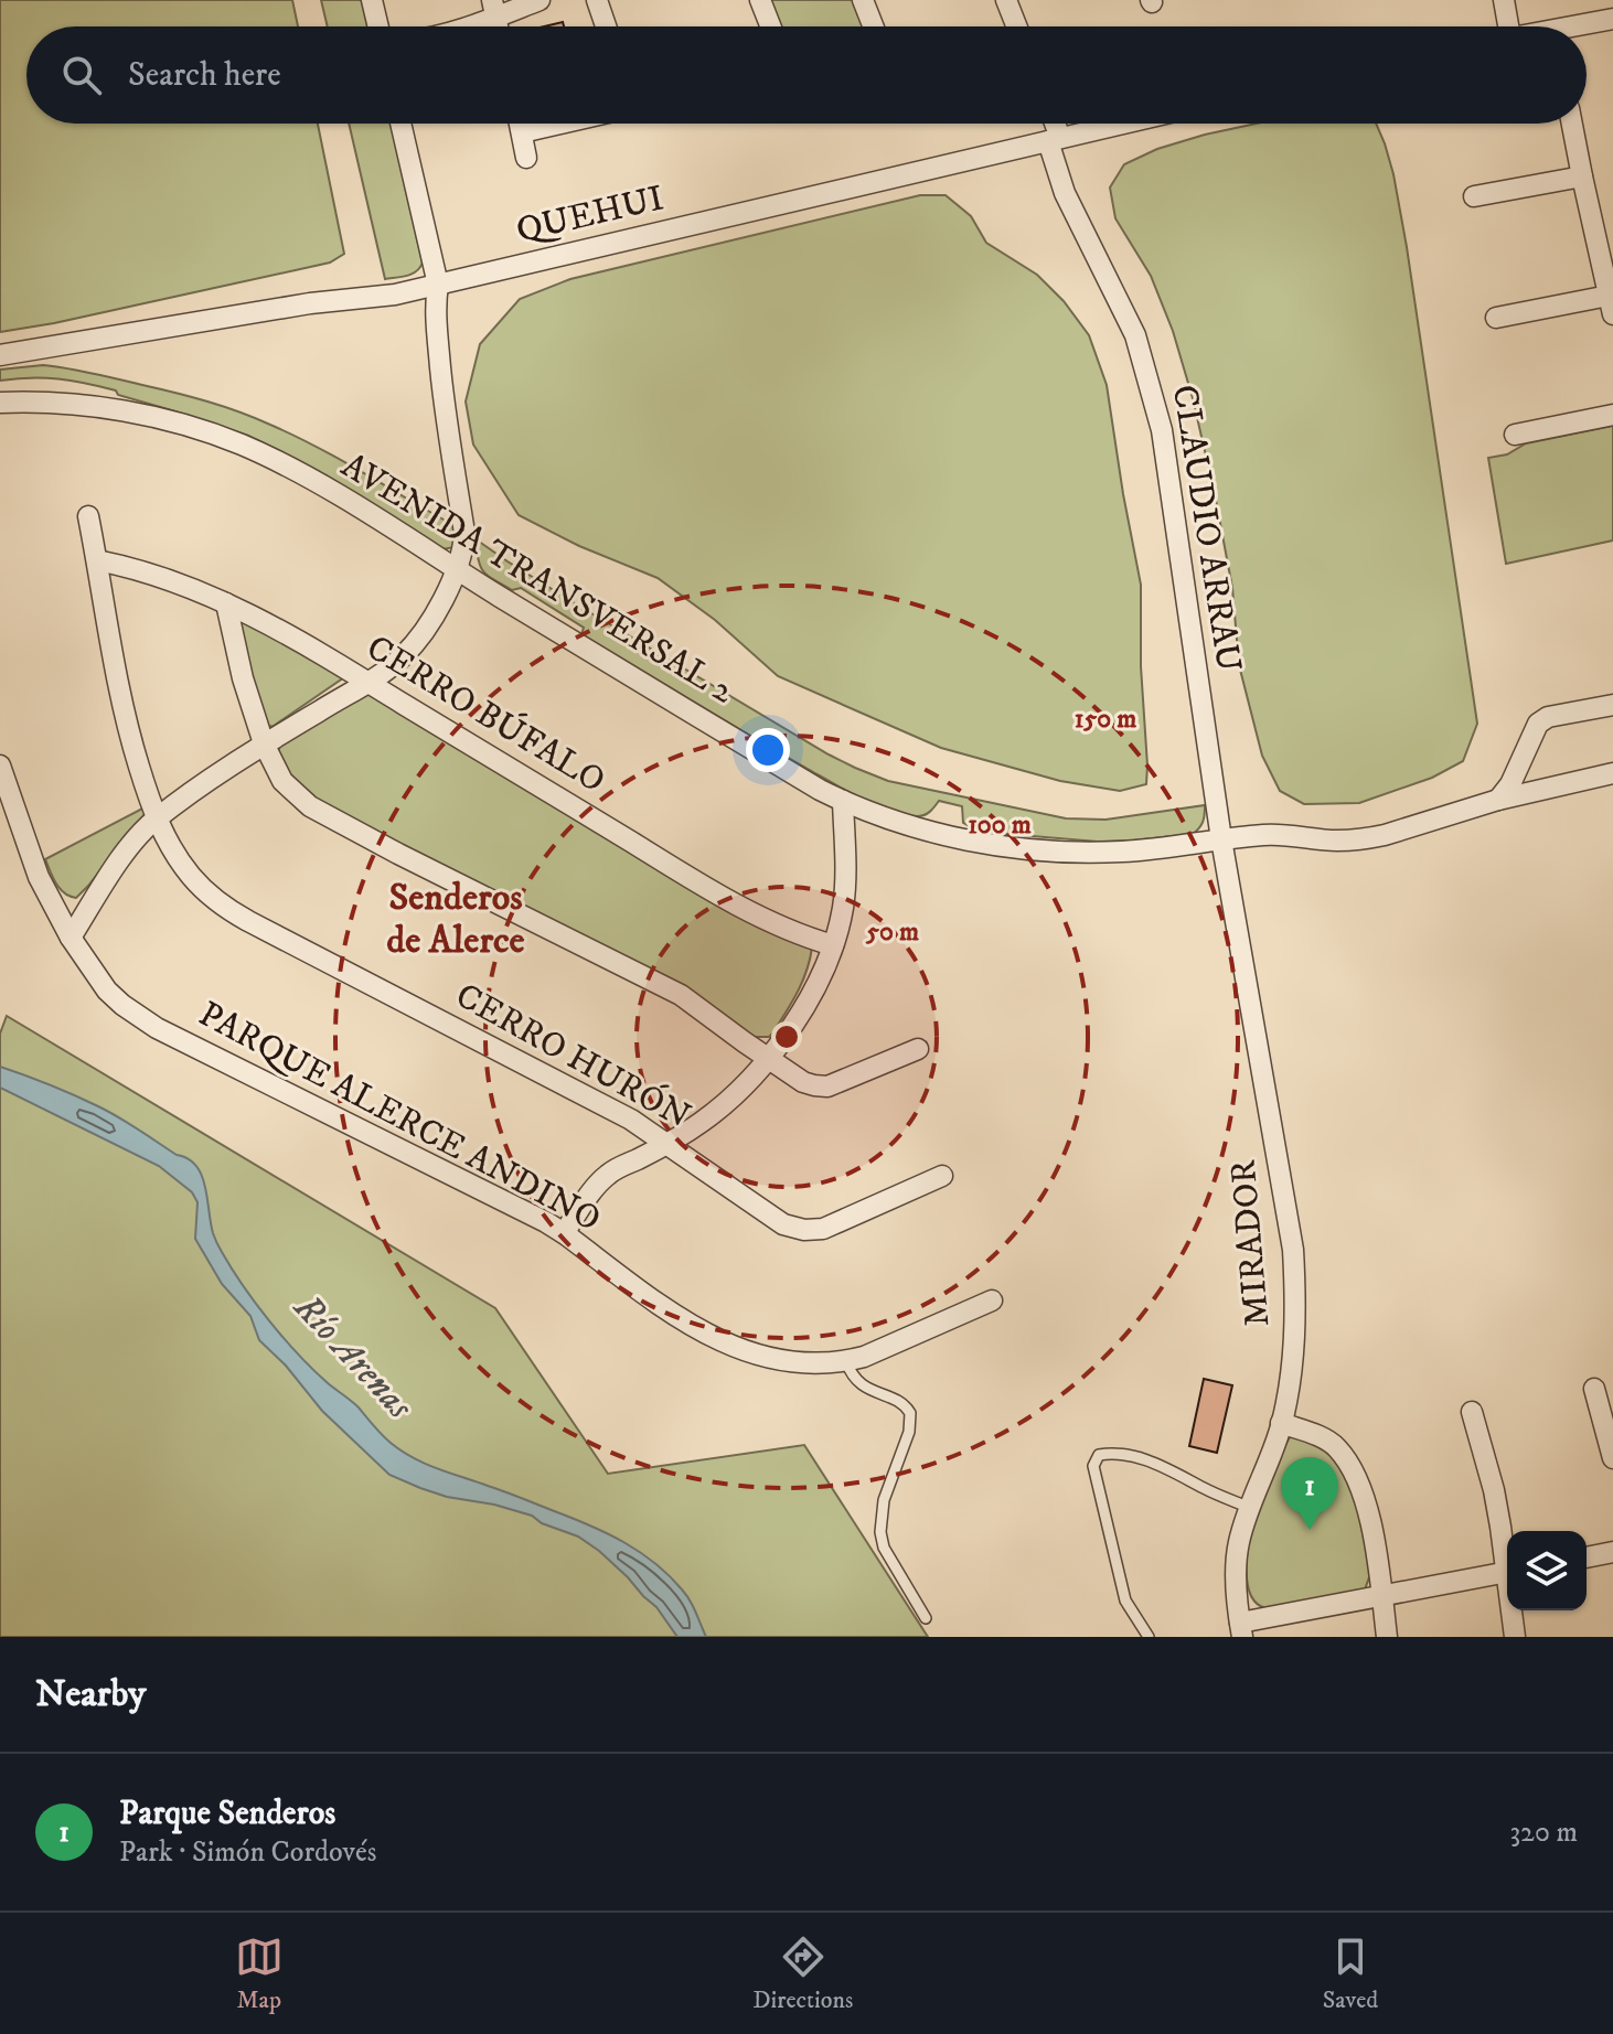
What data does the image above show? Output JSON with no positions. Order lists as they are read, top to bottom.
{
  "streets": {
    "street": [
      "QUEHUI",
      "CLAUDIO ARRAU",
      "AVENIDA TRANSVERSAL 2",
      "CERRO BÚFALO",
      "CERRO HURÓN",
      "PARQUE ALERCE ANDINO",
      "MIRADOR"
    ]
  },
  "crossings": [
    ["QUEHUI", "CLAUDIO ARRAU"],
    ["CLAUDIO ARRAU", "AVENIDA TRANSVERSAL 2"],
    ["CLAUDIO ARRAU", "MIRADOR"],
    ["AVENIDA TRANSVERSAL 2", "MIRADOR"],
    ["CERRO BÚFALO", "CERRO HURÓN"]
  ],
  "districts": ["Senderos de Alerce"],
  "water": ["Río Arenas"],
  "page": {
    "search": "Search here",
    "pins": "1",
    "heading": "Nearby",
    "list": [
      {
        "mark": "1",
        "name": "Parque Senderos",
        "note": "Park · Simón Cordovés",
        "value": "320 m"
      }
    ],
    "nav": ["Map", "Directions", "Saved"]
  },
  "rings": ["150 m", "100 m", "50 m"]
}
